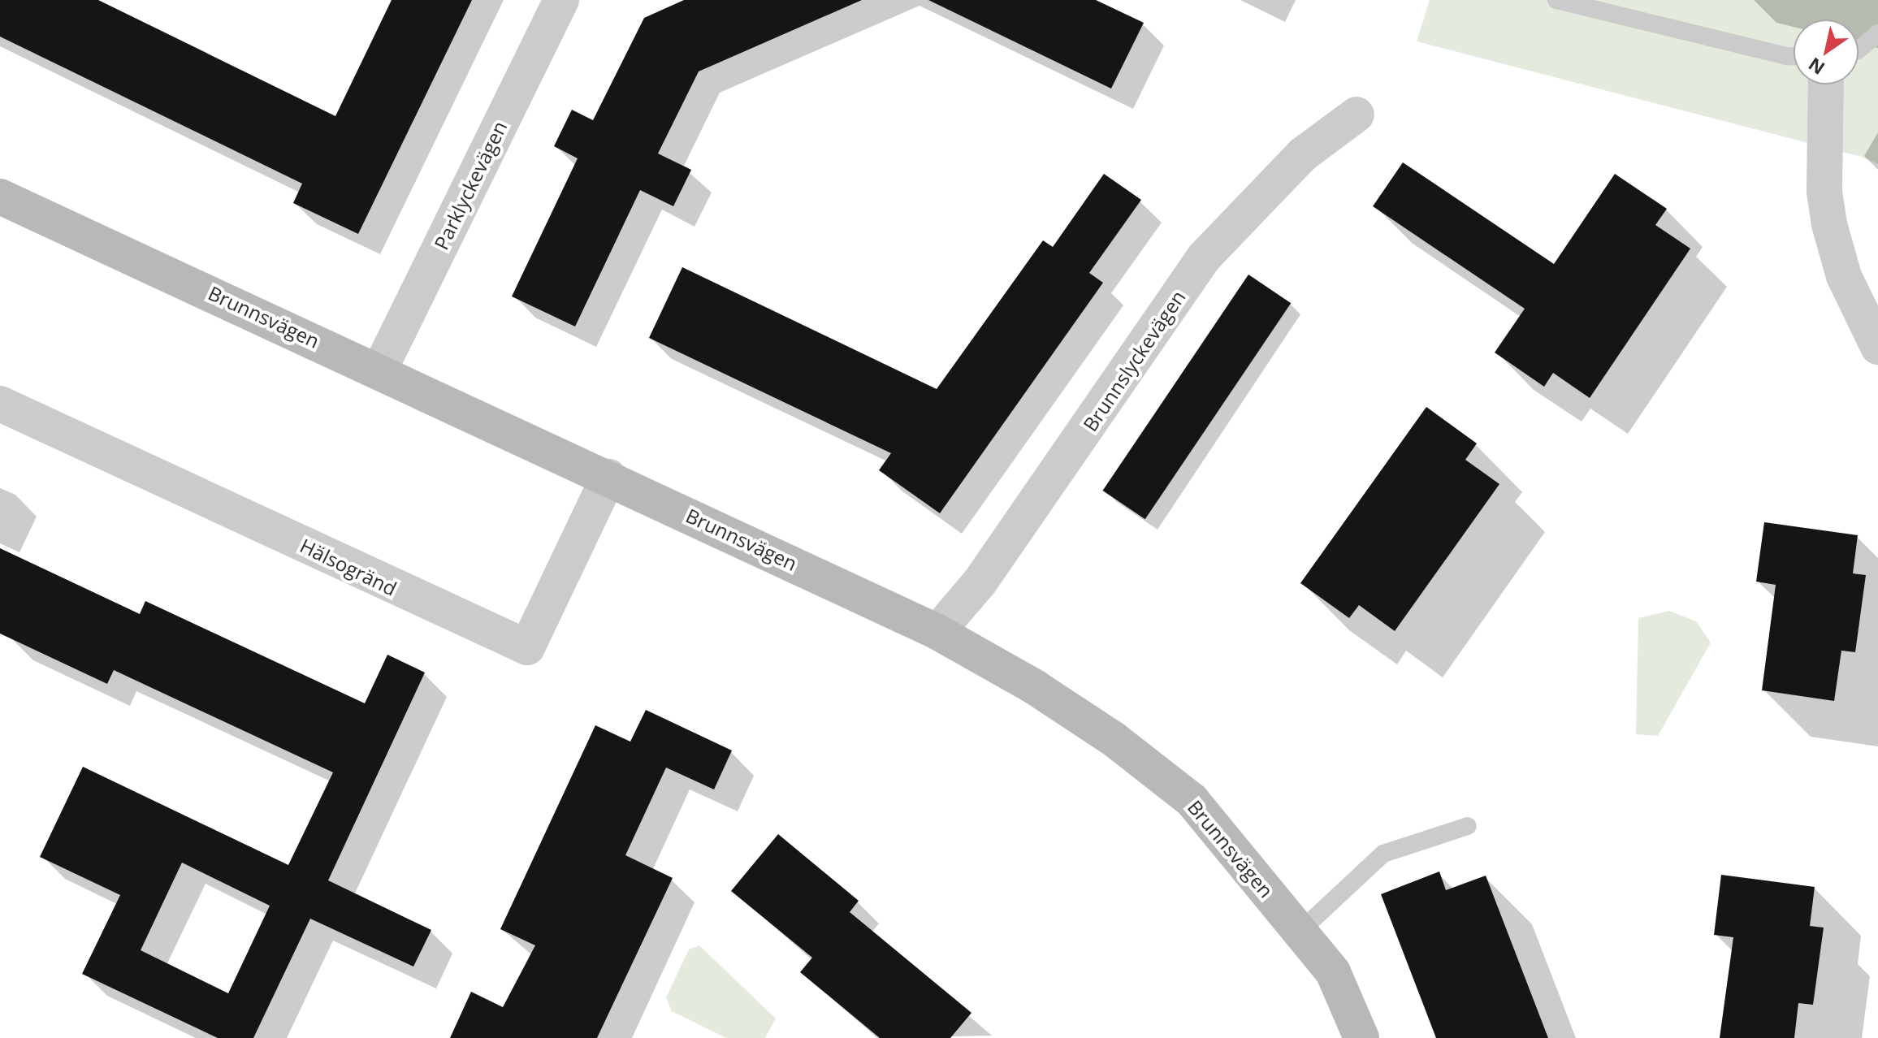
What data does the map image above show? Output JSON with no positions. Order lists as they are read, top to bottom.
{
  "streets": {
    "street": [
      "Parklyckevägen",
      "Brunnsvägen",
      "Brunnslyckevägen",
      "Hälsogränd"
    ]
  },
  "crossings": [
    ["Parklyckevägen", "Brunnsvägen"],
    ["Brunnsvägen", "Brunnslyckevägen"],
    ["Brunnsvägen", "Hälsogränd"]
  ],
  "north": "bottom left"
}
